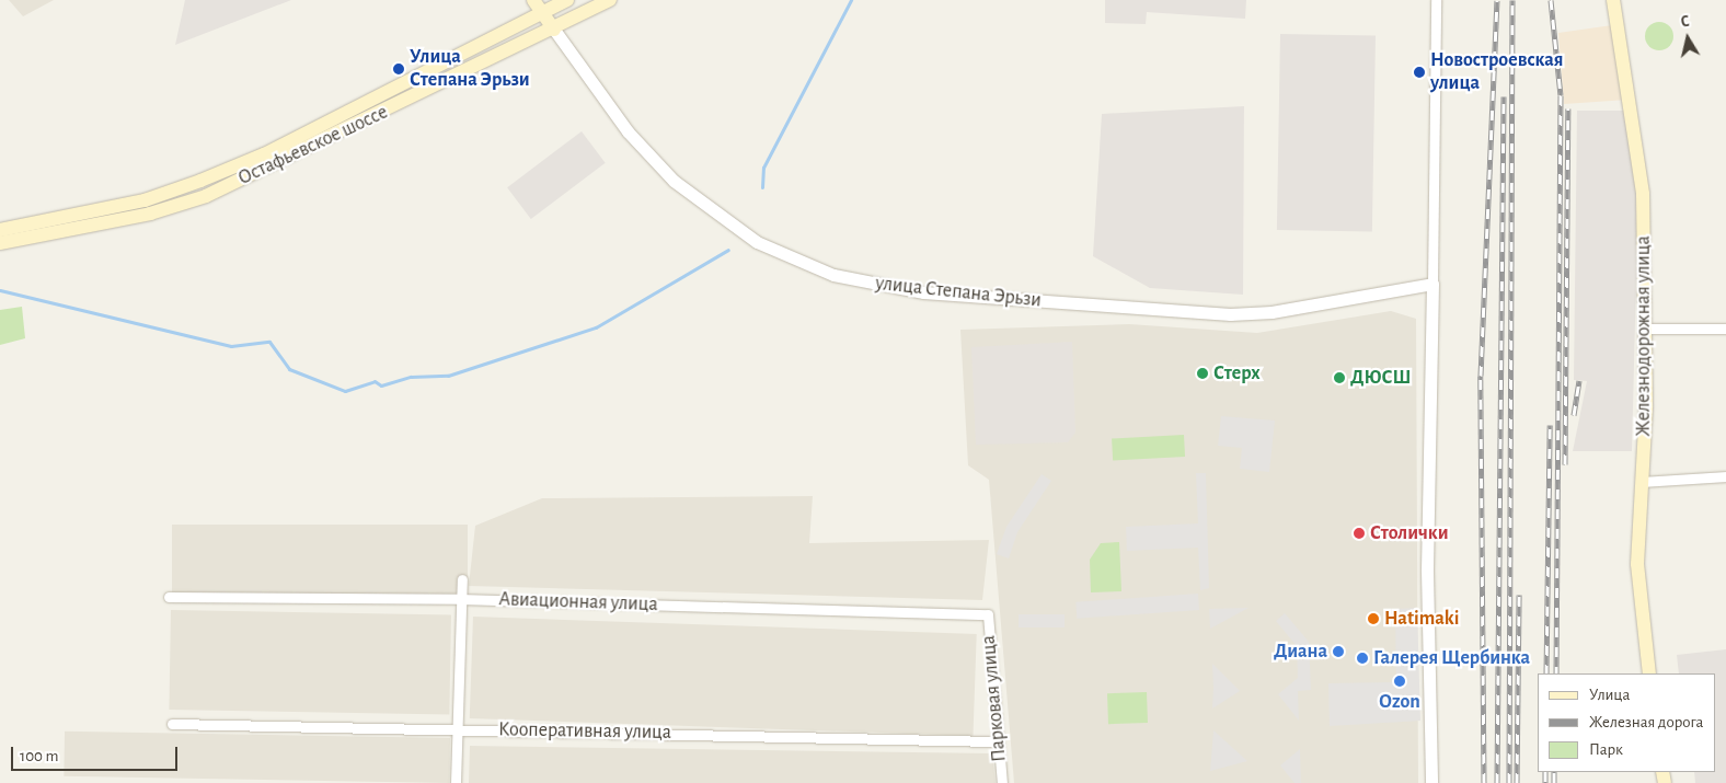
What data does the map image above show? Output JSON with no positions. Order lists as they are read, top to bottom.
{
  "streets": {
    "main road": ["Остафьевское шоссе", "улица Степана Эрьзи", "Железнодорожная улица"],
    "street": ["Авиационная улица", "Парковая улица", "Кооперативная улица"]
  },
  "crossings": [
    ["Остафьевское шоссе", "улица Степана Эрьзи"],
    ["Авиационная улица", "Парковая улица"],
    ["Парковая улица", "Кооперативная улица"]
  ],
  "places": [
    "Улица Степана Эрьзи",
    "Новостроевская улица",
    "Стерх",
    "ДЮСШ",
    "Столички",
    "Hatimaki",
    "Диана",
    "Галерея Щербинка",
    "Ozon"
  ],
  "legend": ["Улица", "Железная дорога", "Парк"],
  "scale_bar": "100 m",
  "north": "top"
}
